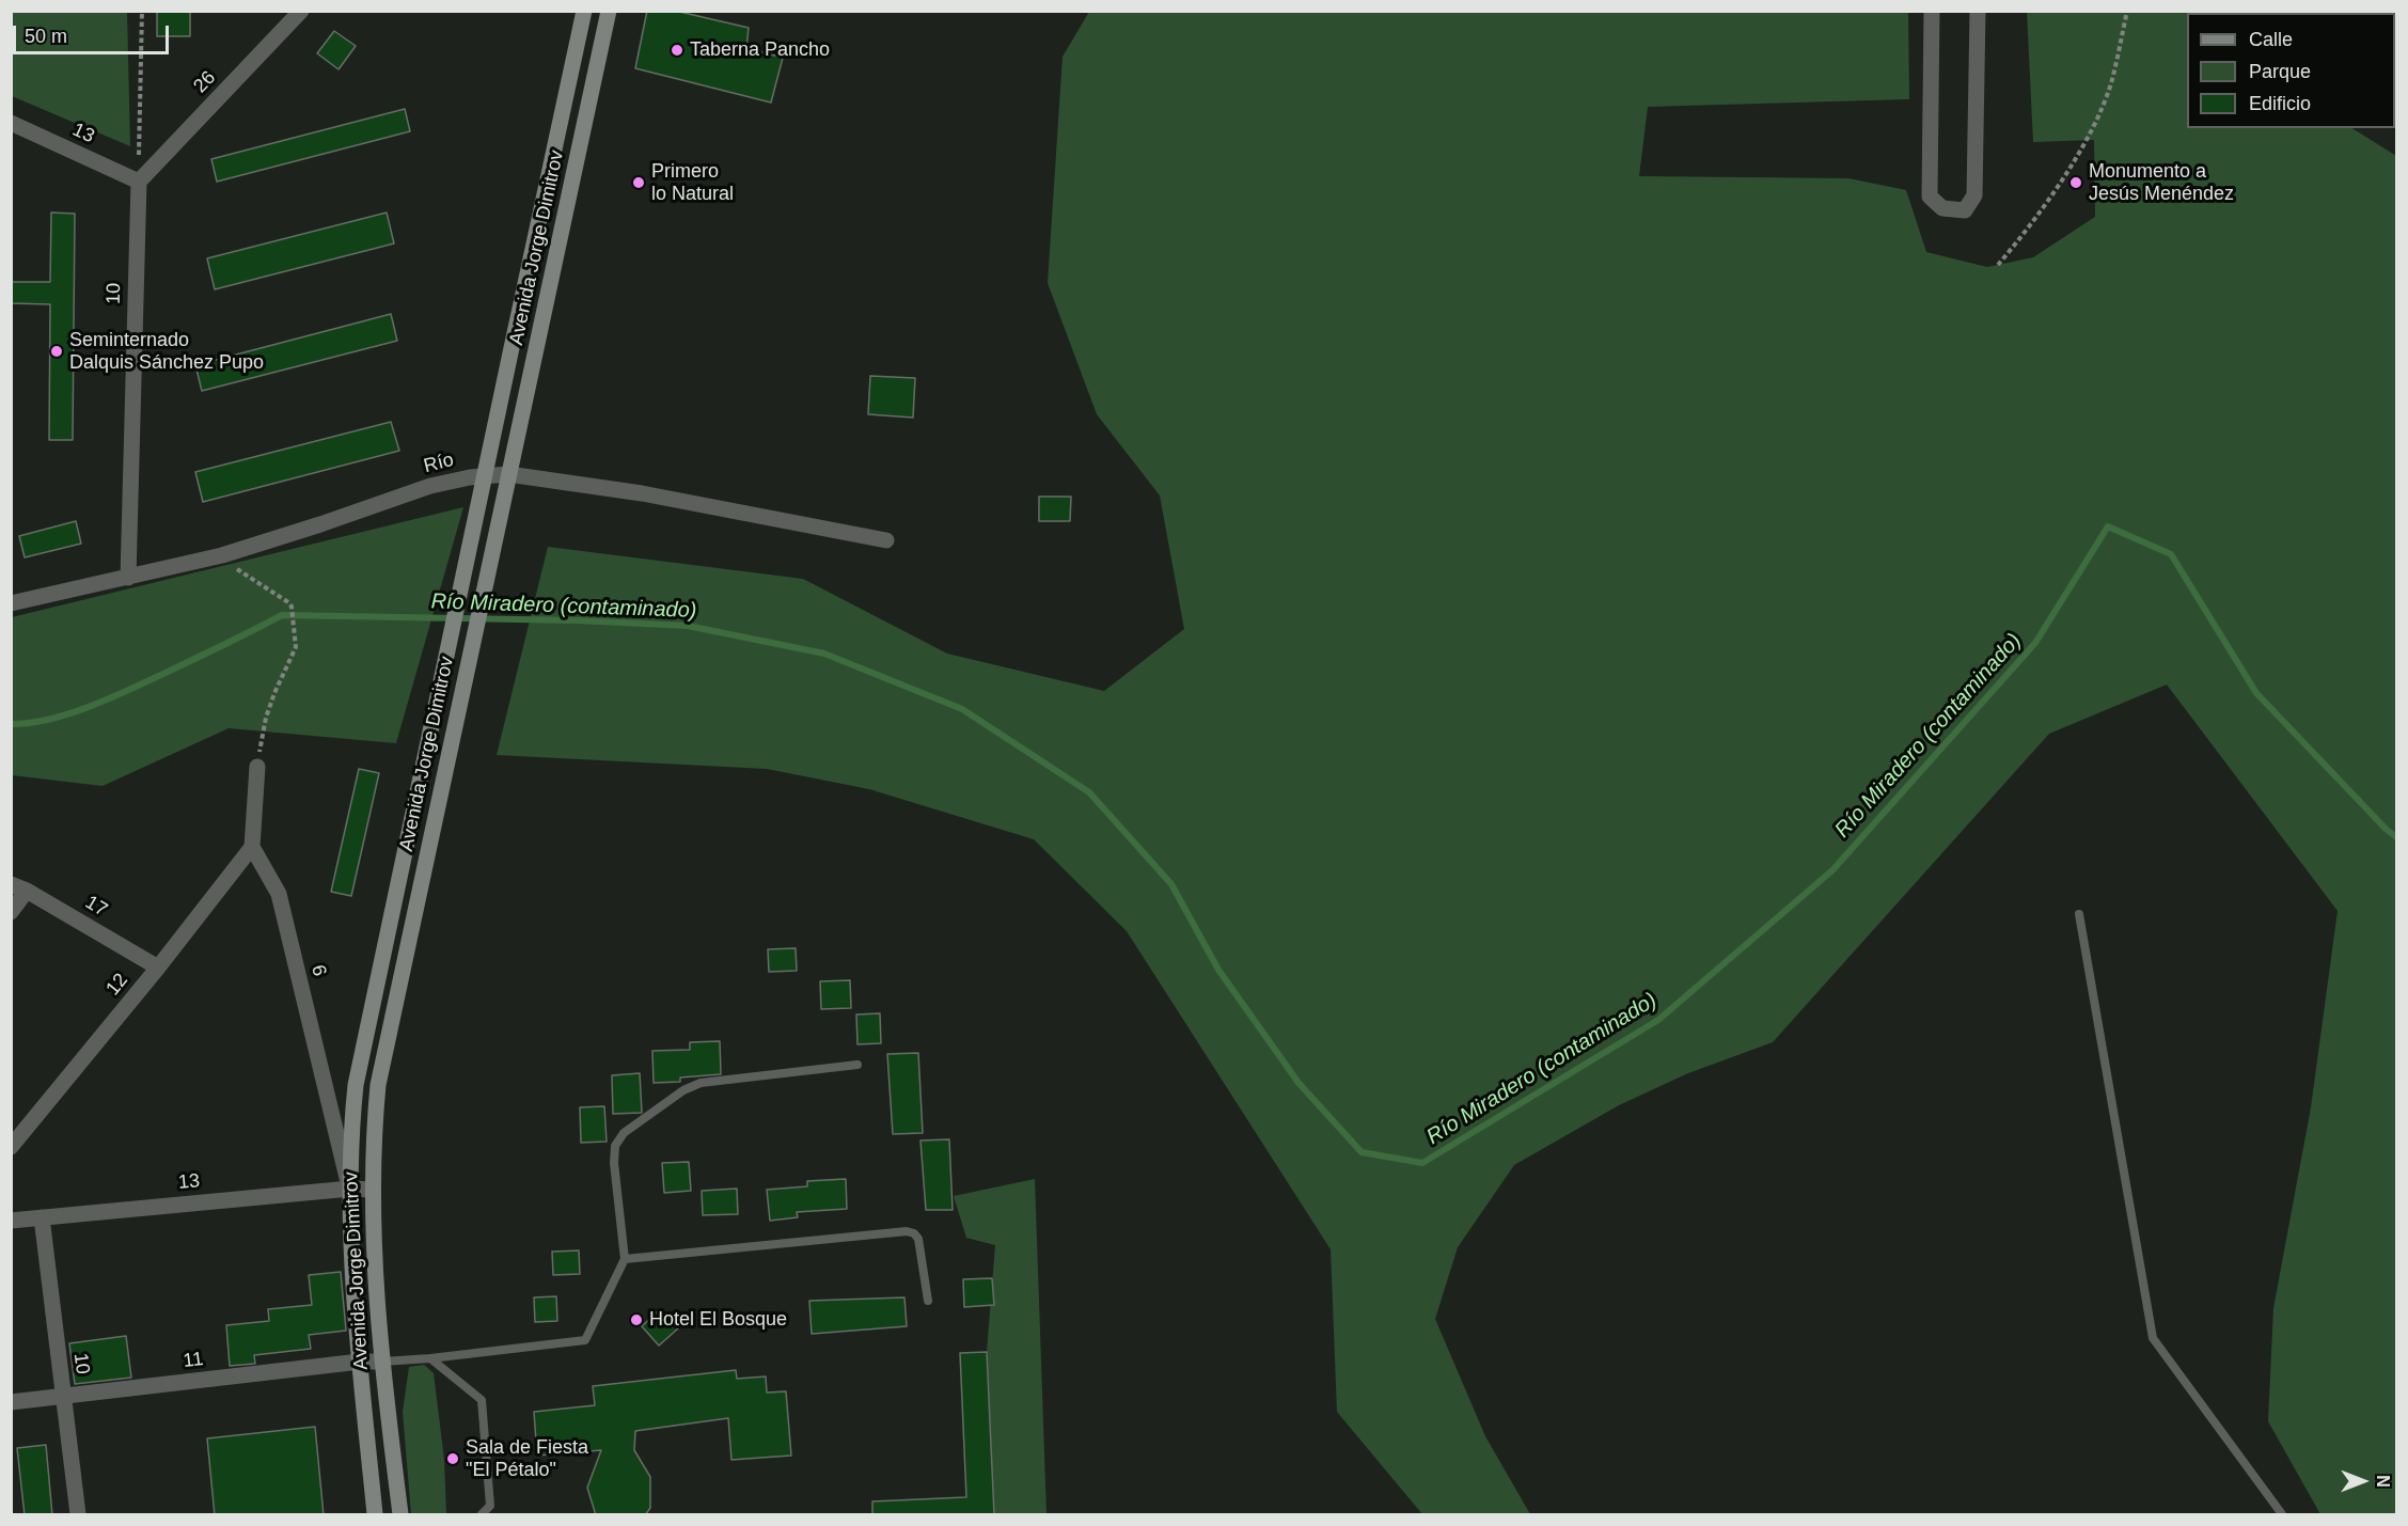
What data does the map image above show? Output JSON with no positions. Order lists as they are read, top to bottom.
{
  "streets": {
    "main road": ["Avenida Jorge Dimitrov"],
    "street": [
      "26",
      "13",
      "10",
      "Río",
      "17",
      "6",
      "12",
      "11"
    ]
  },
  "crossings": [
    ["26", "13"],
    ["26", "10"],
    ["13", "Avenida Jorge Dimitrov"],
    ["13", "10"],
    ["13", "6"],
    ["Avenida Jorge Dimitrov", "Río"],
    ["Avenida Jorge Dimitrov", "6"],
    ["Avenida Jorge Dimitrov", "11"],
    ["10", "Río"],
    ["10", "11"],
    ["17", "12"],
    ["6", "12"]
  ],
  "water": ["Río Miradero (contaminado)"],
  "places": [
    "Taberna Pancho",
    "Primero lo Natural",
    "Monumento a Jesús Menéndez",
    "Seminternado Dalquis Sánchez Pupo",
    "Hotel El Bosque",
    "Sala de Fiesta \"El Pétalo\""
  ],
  "legend": ["Calle", "Parque", "Edificio"],
  "scale_bar": "50 m",
  "north": "right"
}
